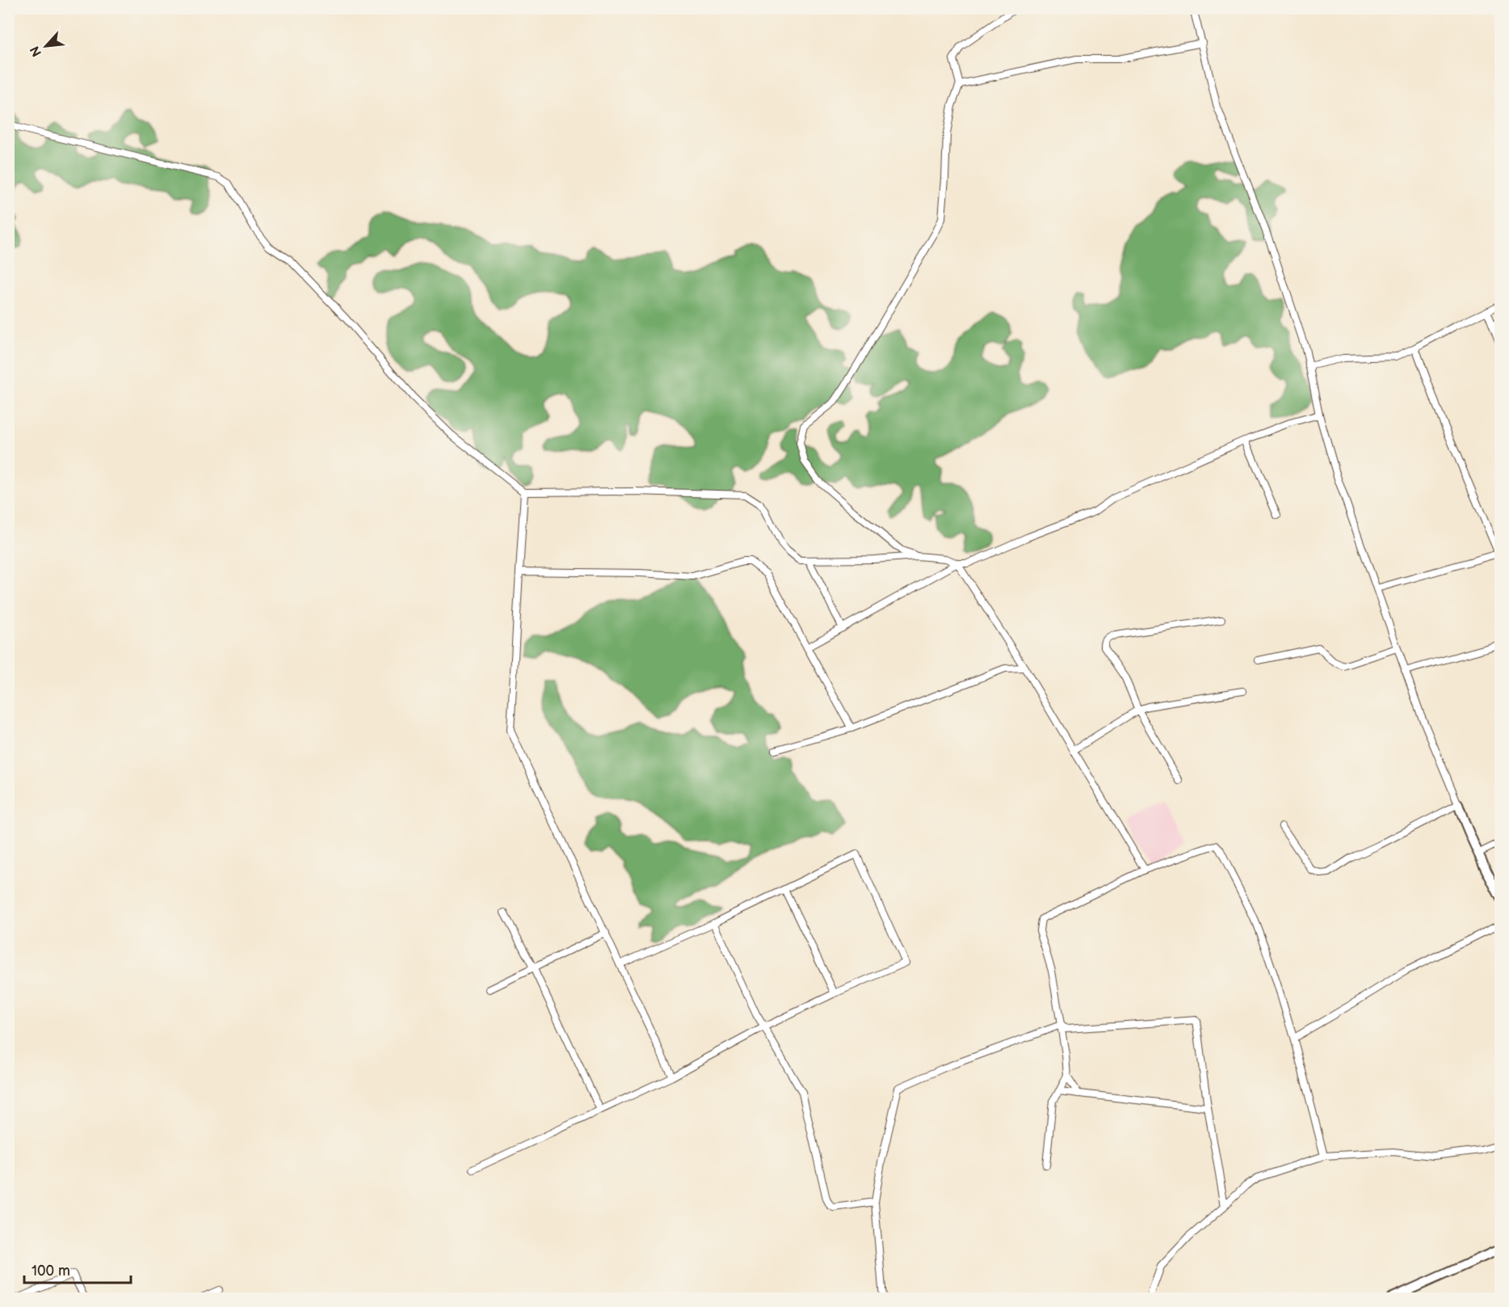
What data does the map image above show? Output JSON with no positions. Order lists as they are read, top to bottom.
{
  "scale_bar": "100 m",
  "north": "bottom left"
}
